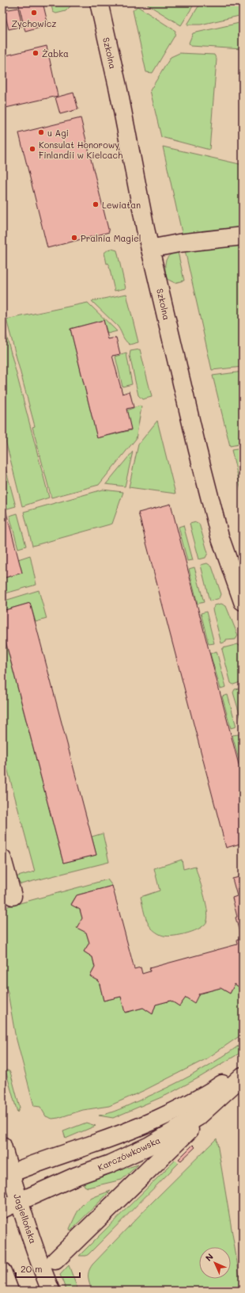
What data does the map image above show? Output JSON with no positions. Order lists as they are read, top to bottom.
{
  "streets": {
    "street": ["Szkolna", "Karczówkowska", "Jagiellońska"]
  },
  "crossings": [
    ["Karczówkowska", "Jagiellońska"]
  ],
  "places": [
    "Zychowicz",
    "Żabka",
    "u Agi",
    "Konsulat Honorowy Finlandii w Kielcach",
    "Lewiatan",
    "Pralnia Magiel"
  ],
  "scale_bar": "20 m",
  "north": "top left"
}
